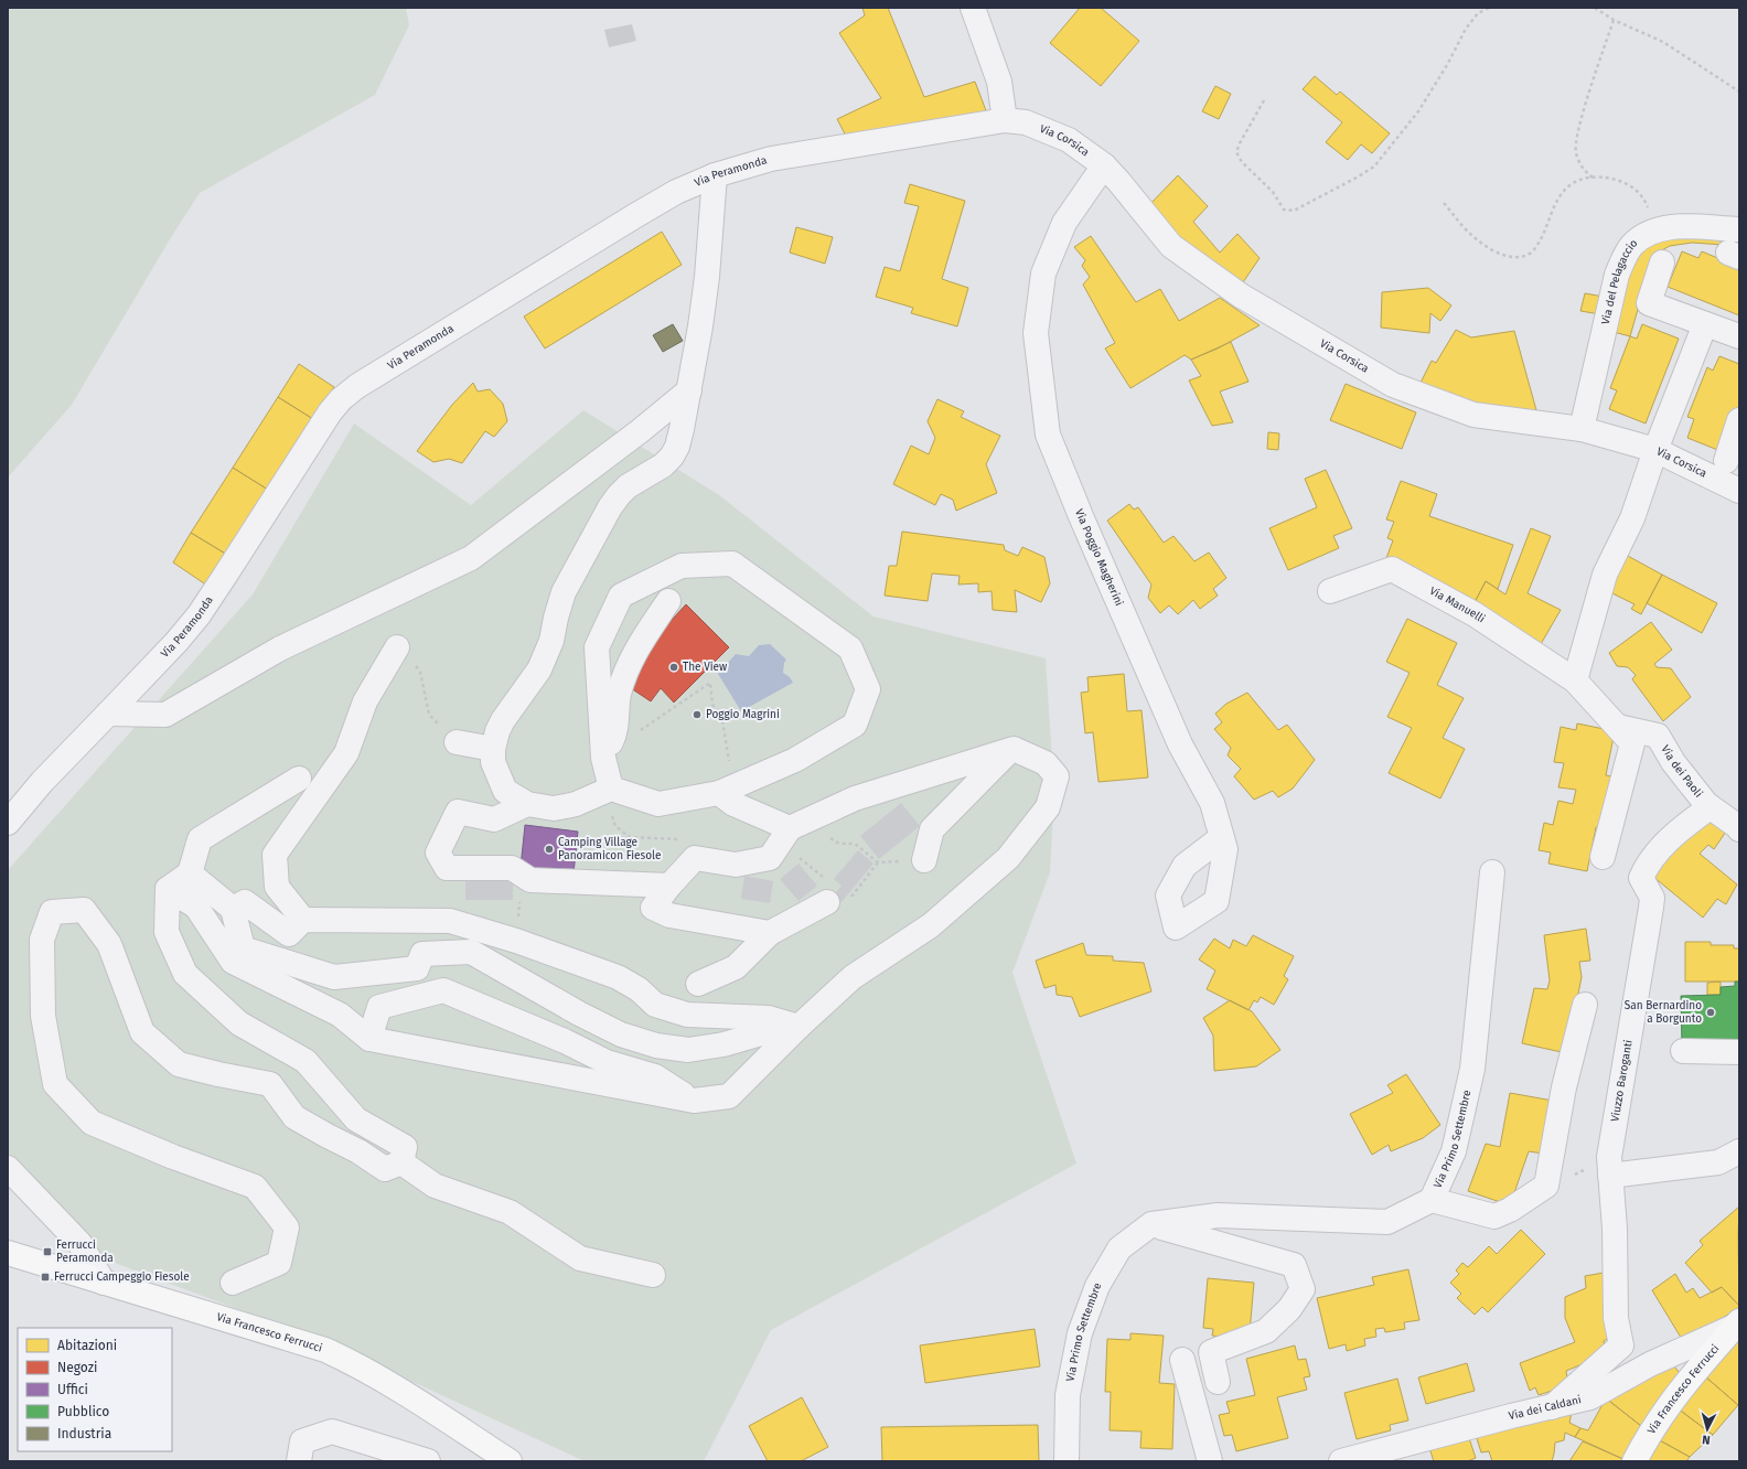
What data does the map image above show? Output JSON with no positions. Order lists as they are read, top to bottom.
{
  "streets": {
    "main road": ["Via Francesco Ferrucci"],
    "street": [
      "Via Corsica",
      "Via Peramonda",
      "Via del Pelagaccio",
      "Via Poggio Magherini",
      "Via Manuelli",
      "Via dei Paoli",
      "Viuzzo Baroganti",
      "Via Primo Settembre",
      "Via dei Caldani"
    ]
  },
  "crossings": [
    ["Via Corsica", "Via Peramonda"],
    ["Via Corsica", "Via del Pelagaccio"],
    ["Via Corsica", "Via Poggio Magherini"],
    ["Via Manuelli", "Via dei Paoli"],
    ["Via dei Paoli", "Viuzzo Baroganti"],
    ["Viuzzo Baroganti", "Via dei Caldani"],
    ["Via Francesco Ferrucci", "Via dei Caldani"]
  ],
  "places": {
    "other": [
      "The View",
      "Poggio Magrini",
      "Camping Village Panoramicon Fiesole",
      "San Bernardino a Borgunto"
    ],
    "transit": ["Ferrucci Peramonda", "Ferrucci Campeggio Fiesole"]
  },
  "legend": [
    "Abitazioni",
    "Negozi",
    "Uffici",
    "Pubblico",
    "Industria"
  ],
  "north": "bottom"
}
